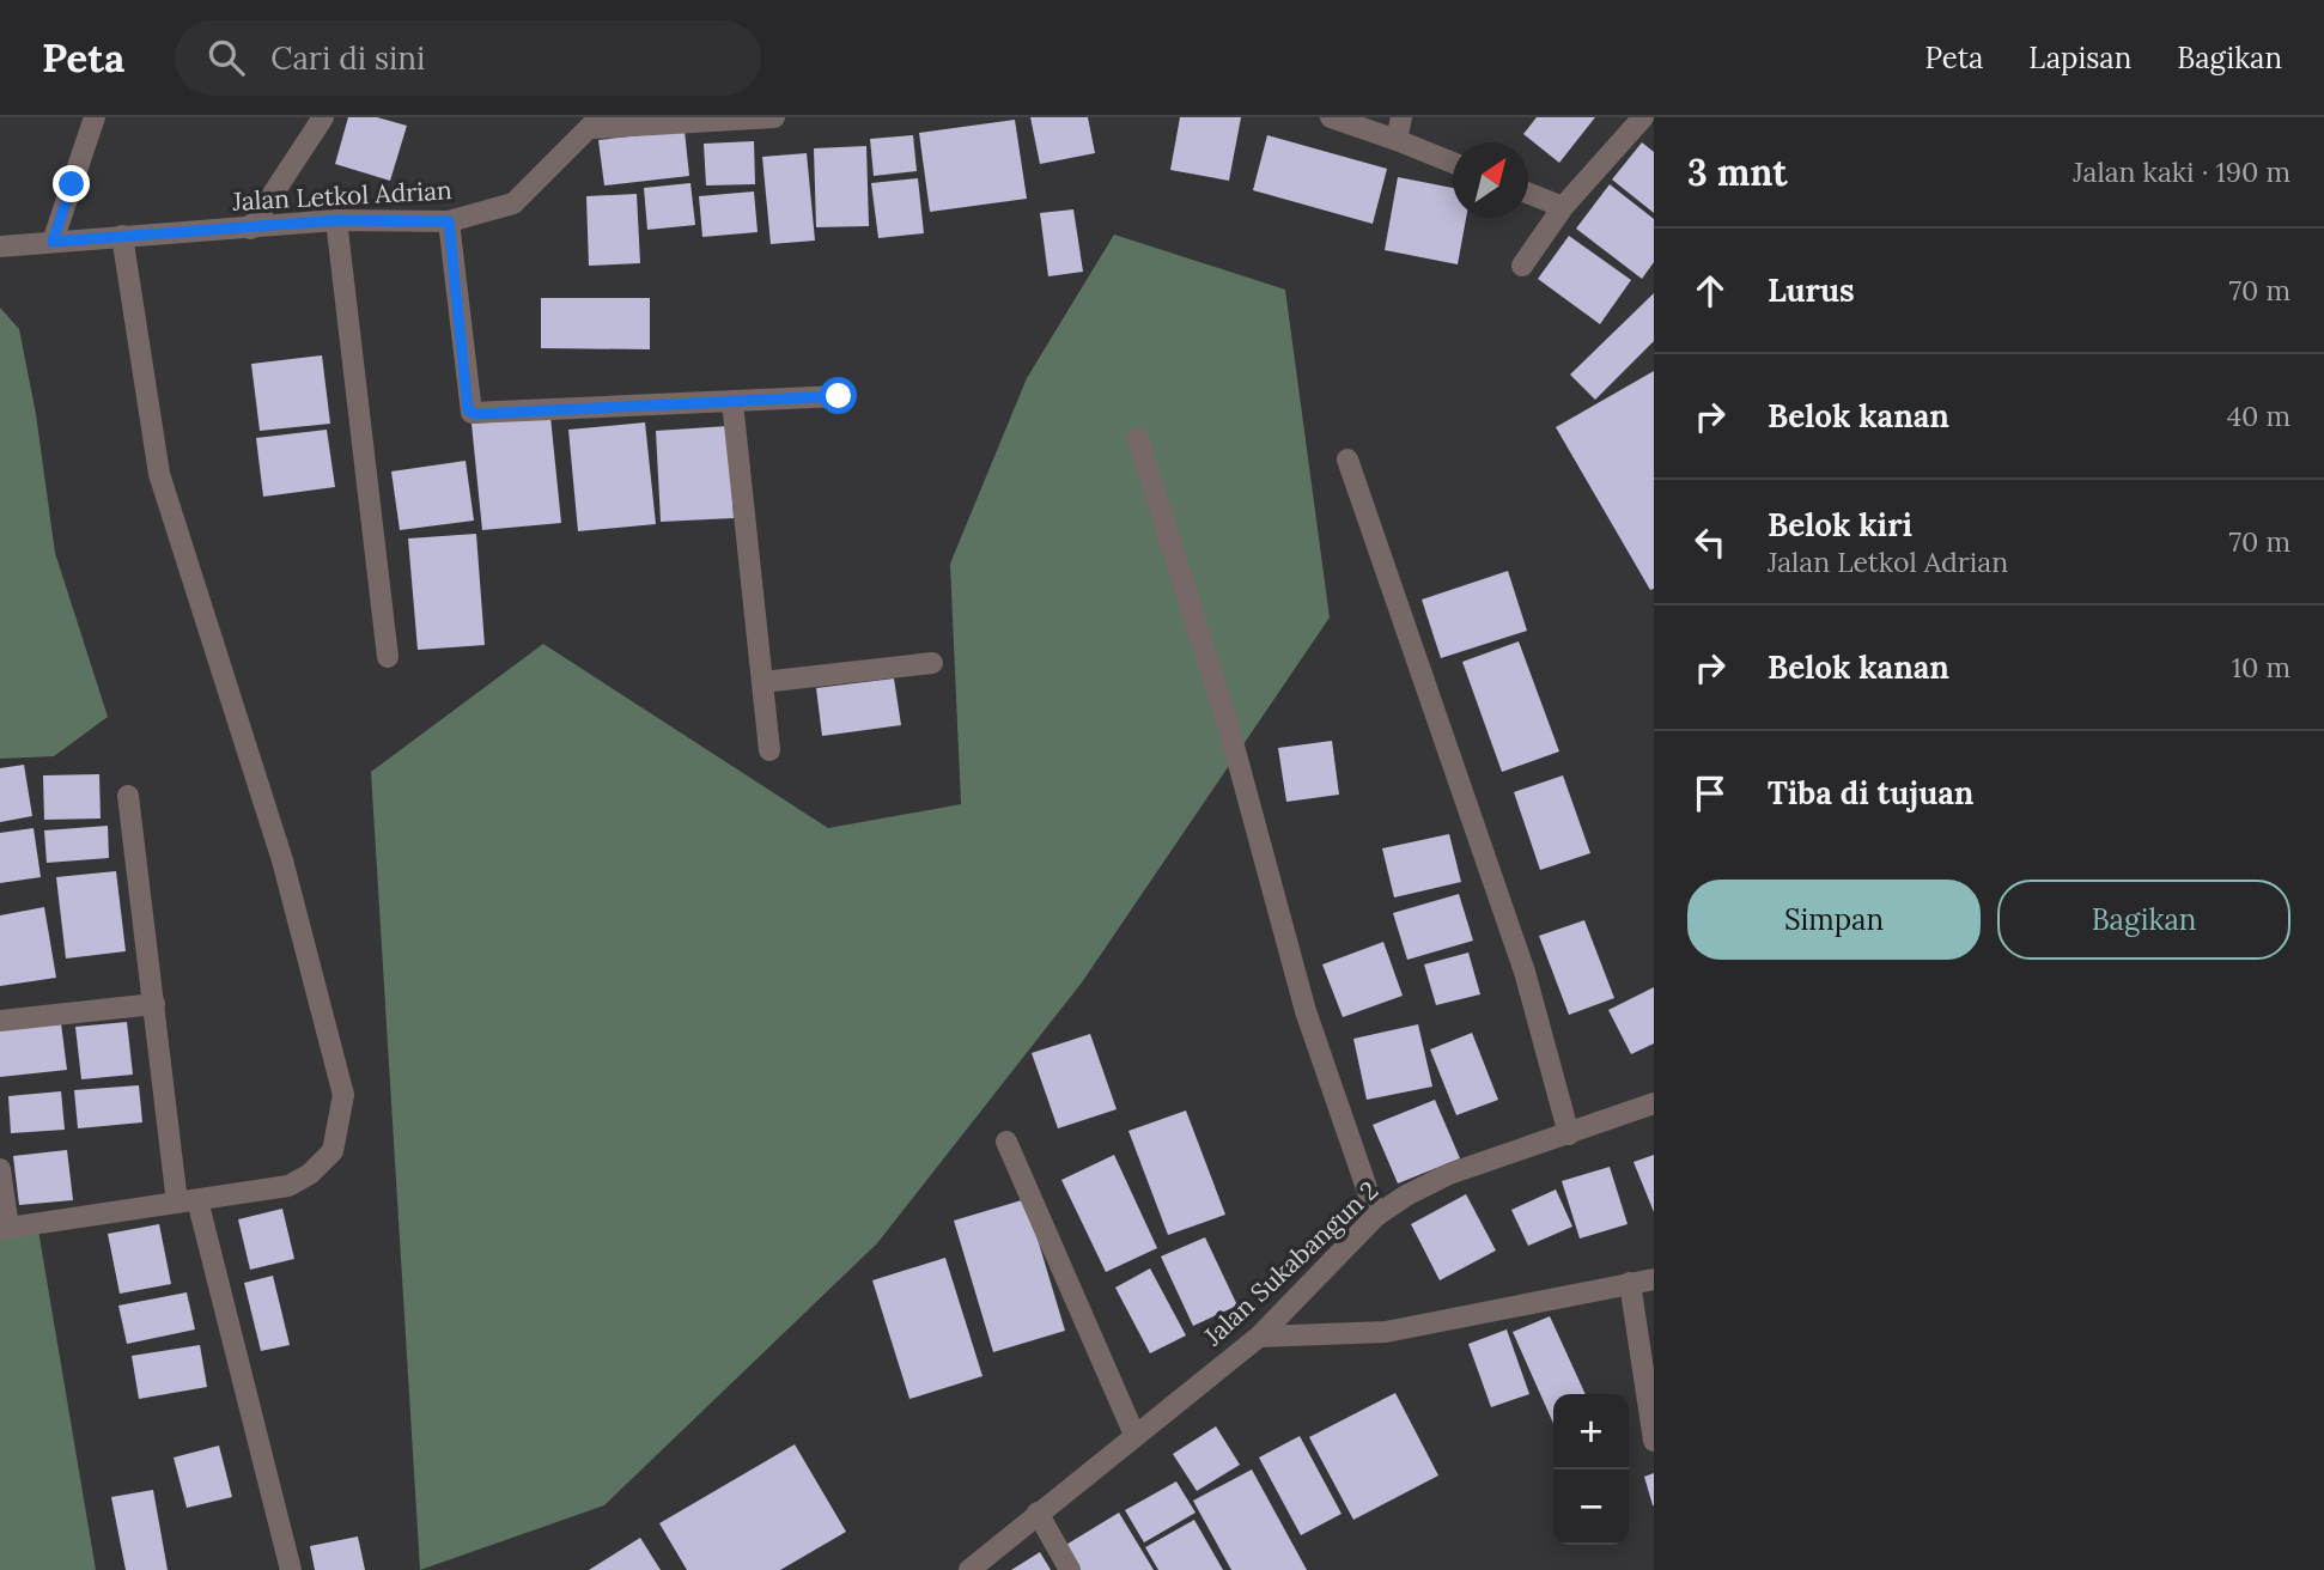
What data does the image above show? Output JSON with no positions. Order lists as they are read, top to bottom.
{
  "streets": {
    "street": ["Jalan Letkol Adrian", "Jalan Sukabangun 2"]
  },
  "north": "top right",
  "page": {
    "header": "Peta",
    "search": "Cari di sini",
    "nav": ["Peta", "Lapisan", "Bagikan"],
    "heading": ["3 mnt", "Jalan kaki · 190 m"],
    "list": [
      ["Lurus", "70 m"],
      ["Belok kanan", "40 m"],
      ["Belok kiri", "Jalan Letkol Adrian", "70 m"],
      ["Belok kanan", "10 m"],
      "Tiba di tujuan"
    ],
    "buttons": ["Simpan", "Bagikan"],
    "map_buttons": ["+", "−"]
  }
}
